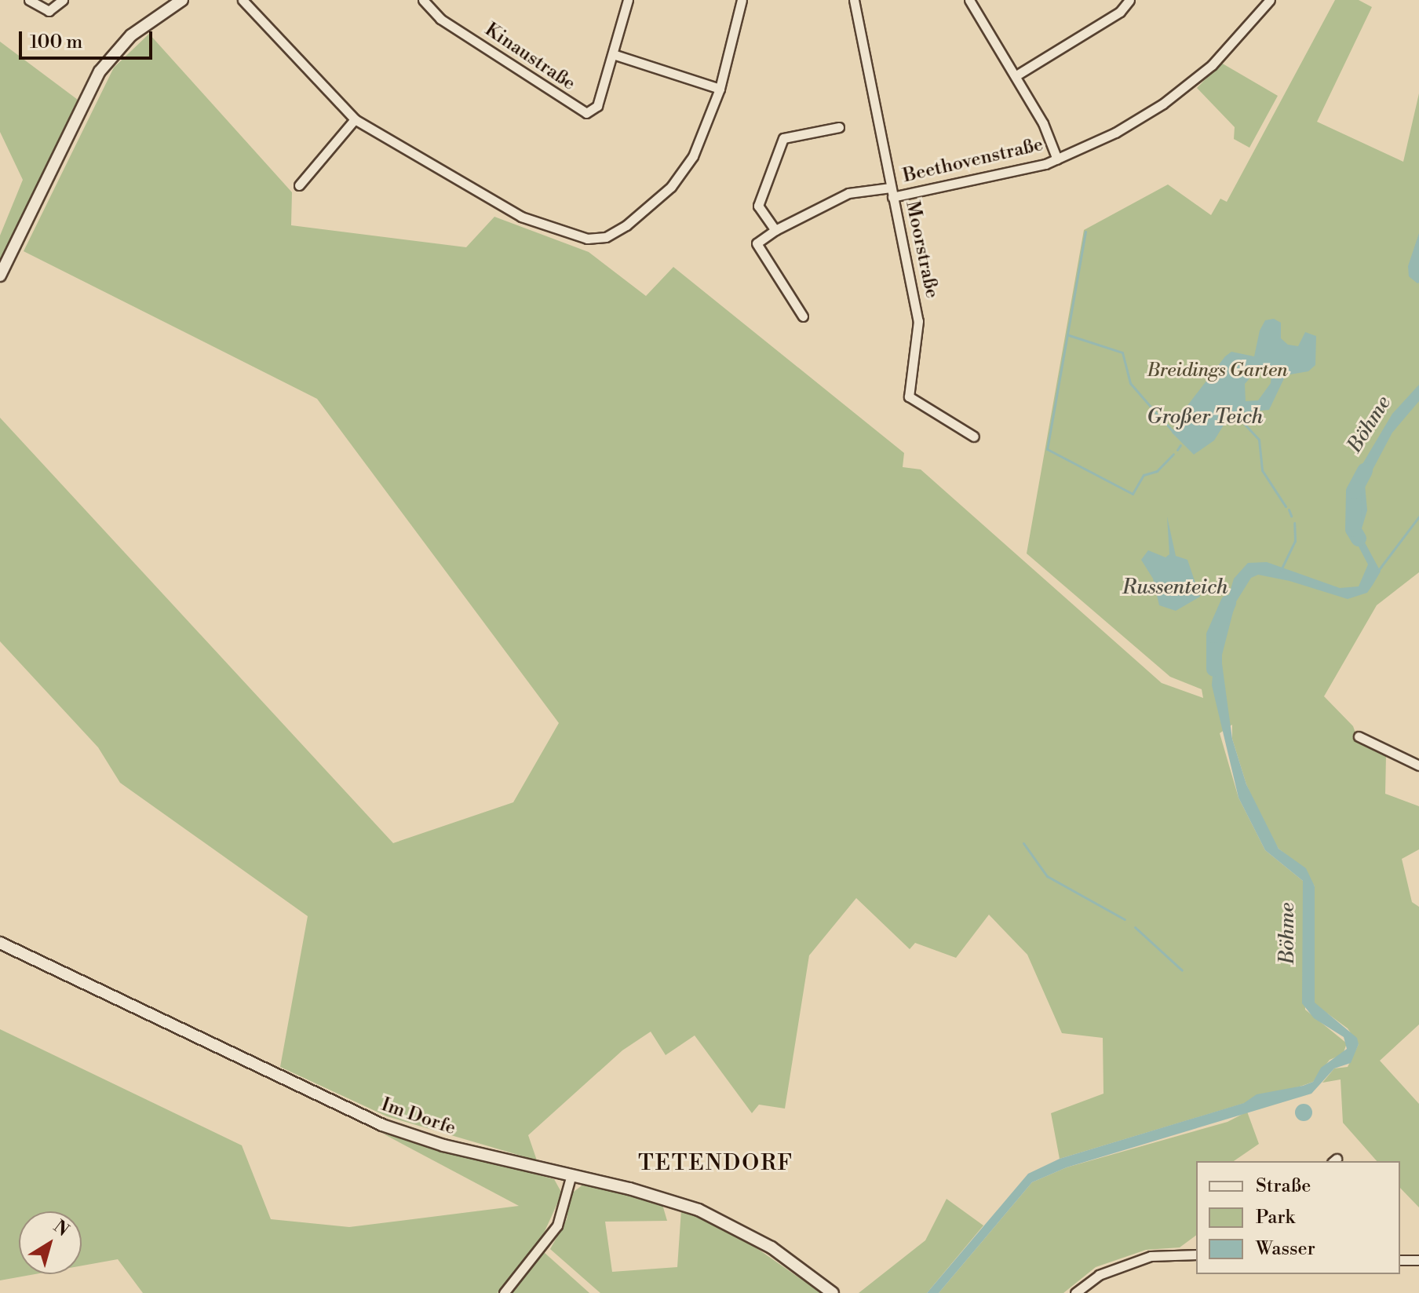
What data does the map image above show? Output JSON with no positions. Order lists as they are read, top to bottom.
{
  "streets": {
    "street": [
      "Kinaustraße",
      "Beethovenstraße",
      "Moorstraße",
      "Im Dorfe"
    ]
  },
  "crossings": [
    ["Beethovenstraße", "Moorstraße"]
  ],
  "districts": ["TETENDORF"],
  "water": ["Großer Teich", "Böhme", "Russenteich"],
  "parks": ["Breidings Garten"],
  "legend": ["Straße", "Park", "Wasser"],
  "scale_bar": "100 m",
  "north": "top right"
}
